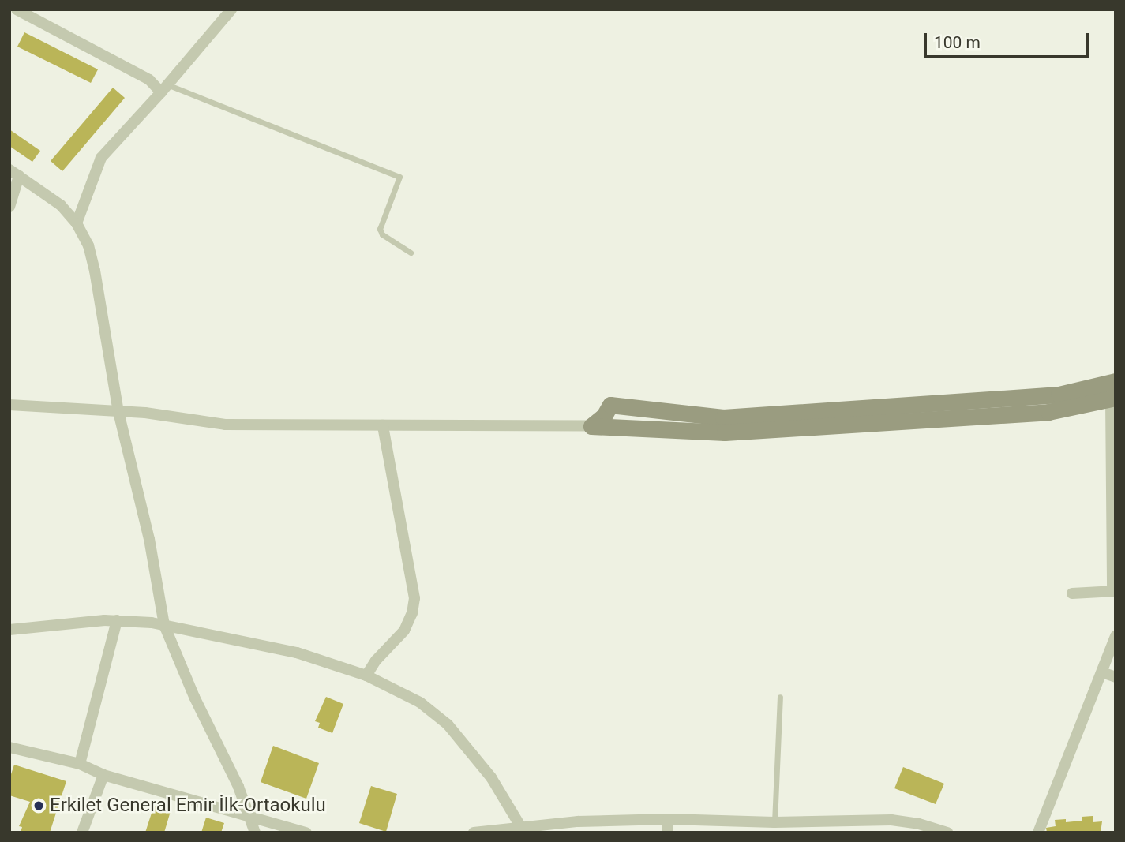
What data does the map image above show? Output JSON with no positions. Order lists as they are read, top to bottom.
{
  "places": ["Erkilet General Emir İlk-Ortaokulu"],
  "scale_bar": "100 m"
}
